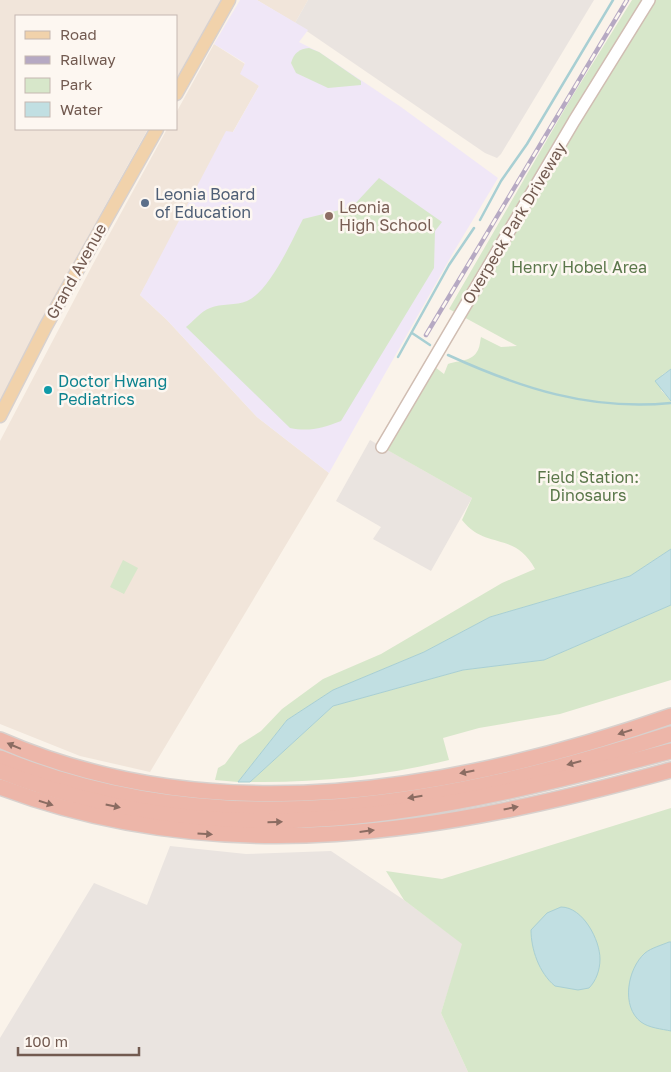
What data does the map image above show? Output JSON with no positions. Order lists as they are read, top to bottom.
{
  "streets": {
    "main road": ["Grand Avenue"],
    "street": ["Overpeck Park Driveway"]
  },
  "parks": ["Henry Hobel Area", "Field Station: Dinosaurs"],
  "places": ["Leonia Board of Education", "Leonia High School", "Doctor Hwang Pediatrics"],
  "legend": [
    "Road",
    "Railway",
    "Park",
    "Water"
  ],
  "scale_bar": "100 m"
}
